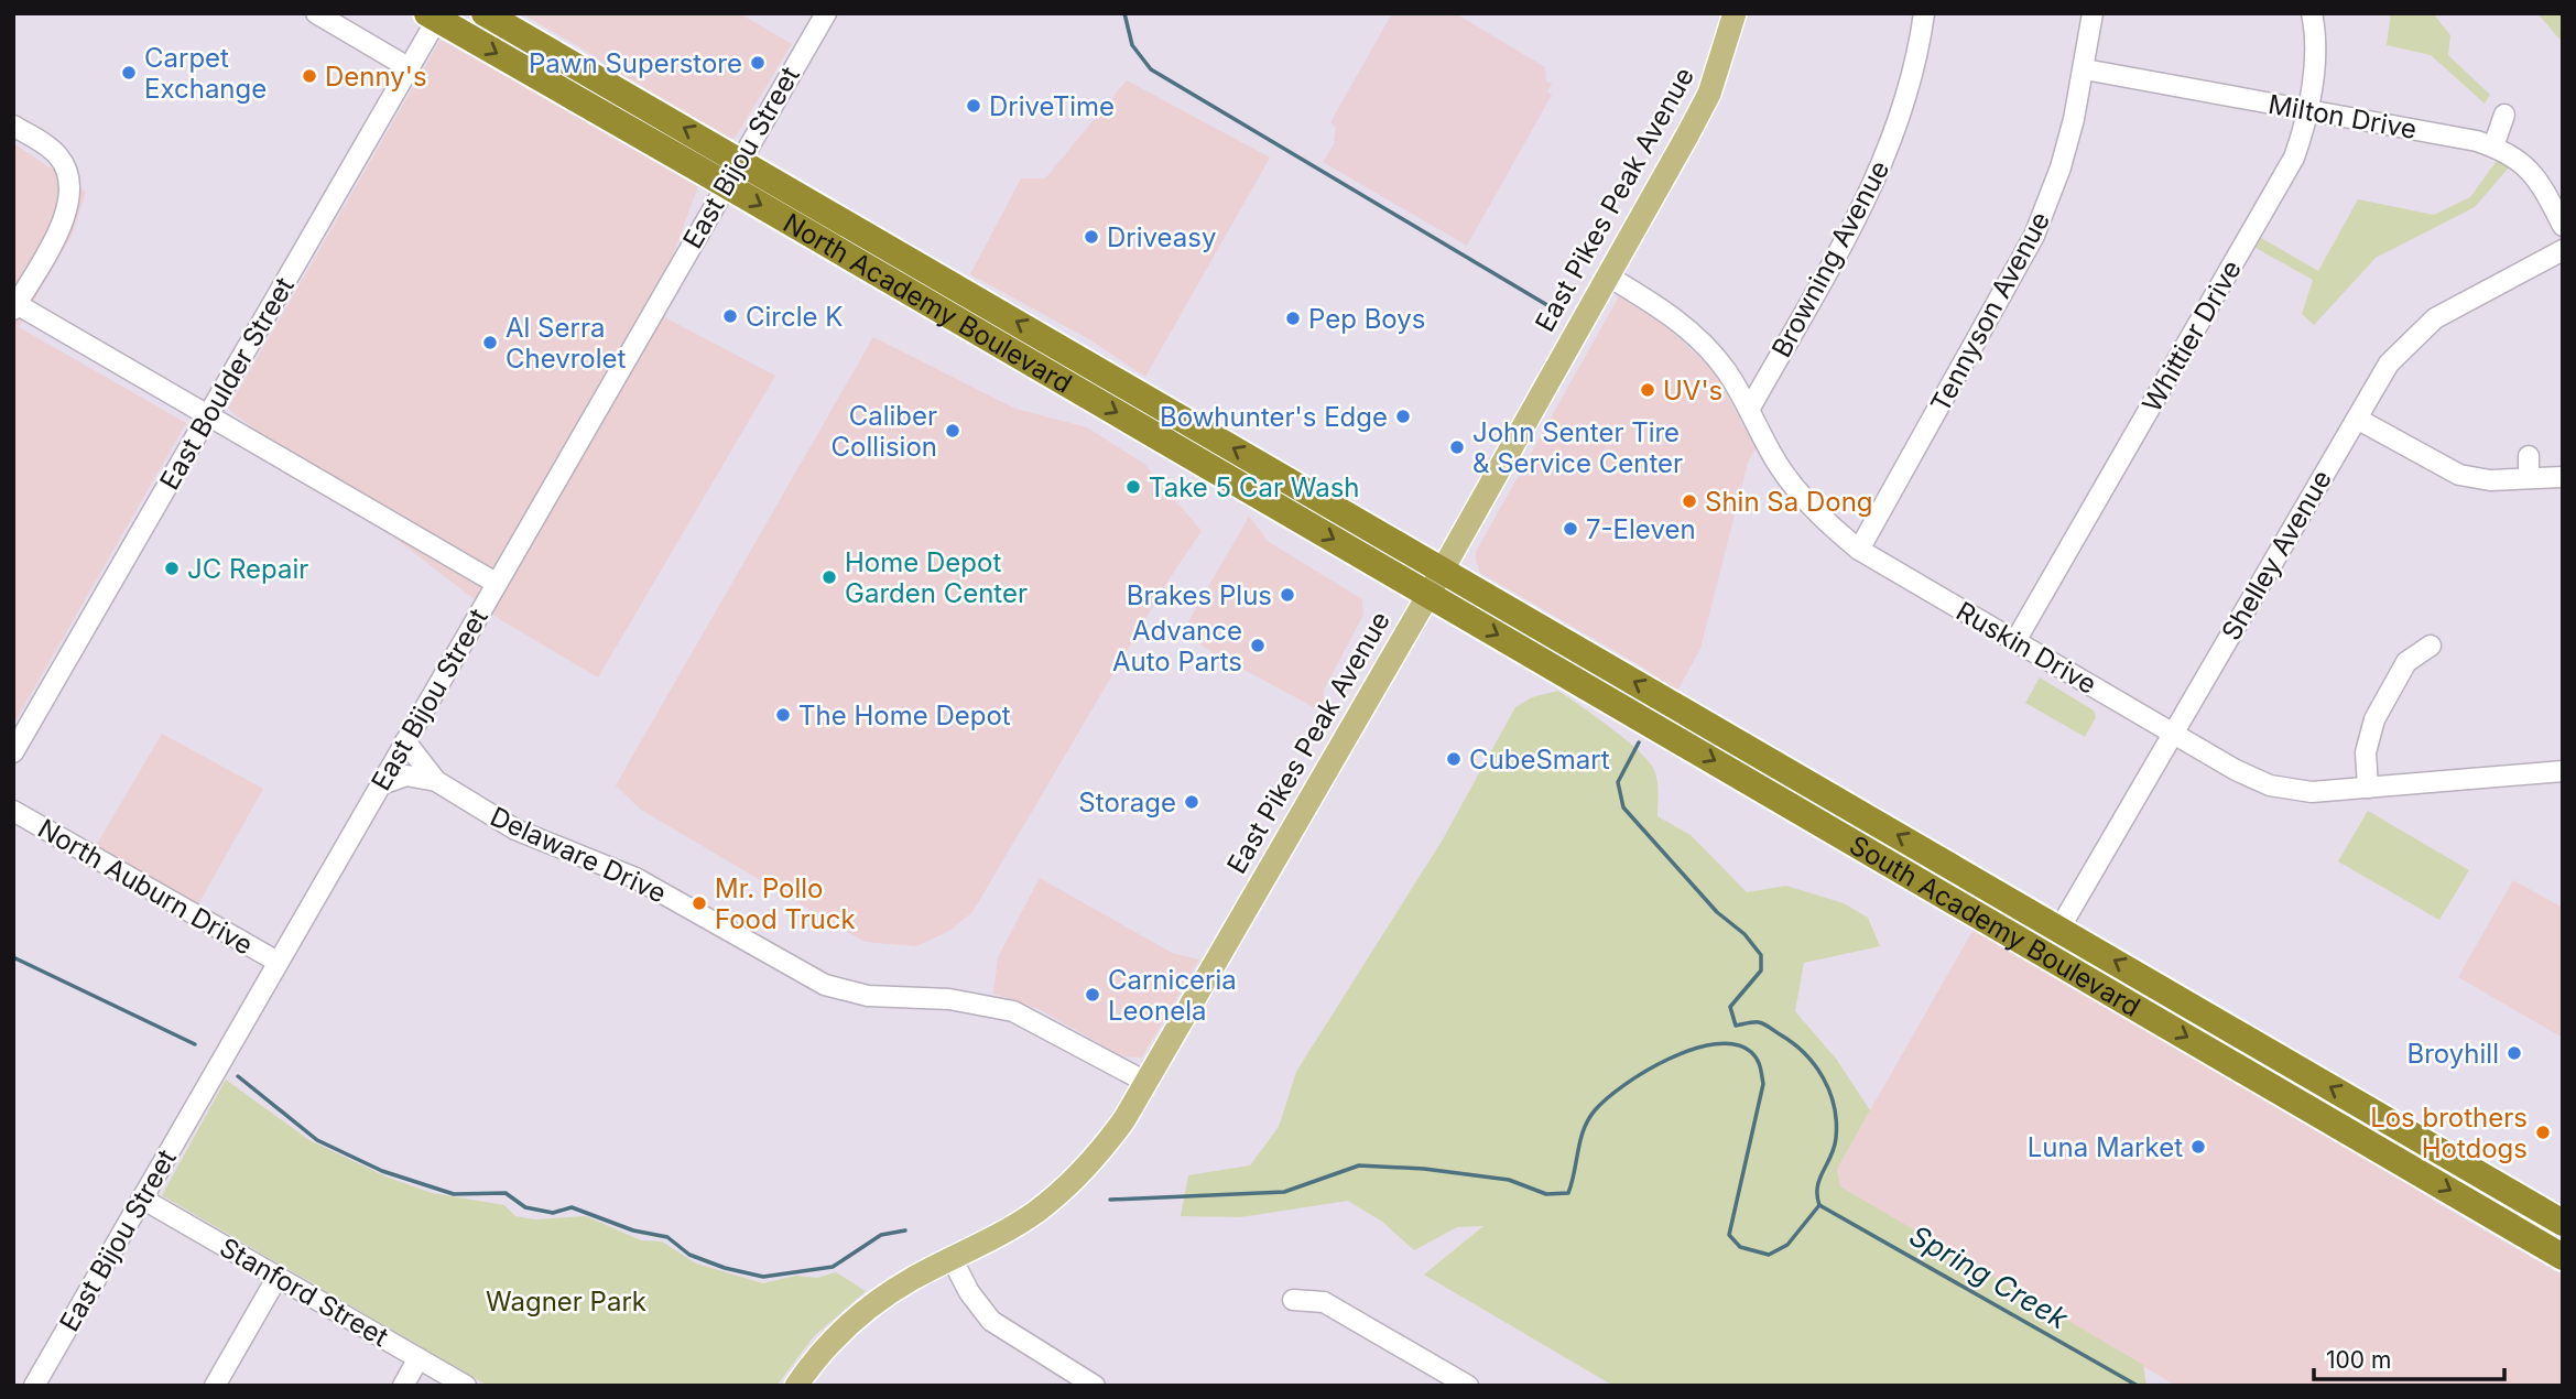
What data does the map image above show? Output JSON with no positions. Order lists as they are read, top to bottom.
{
  "streets": {
    "highway": ["North Academy Boulevard", "South Academy Boulevard"],
    "main road": ["East Pikes Peak Avenue"],
    "street": [
      "Milton Drive",
      "East Bijou Street",
      "Browning Avenue",
      "Tennyson Avenue",
      "Whittier Drive",
      "East Boulder Street",
      "Shelley Avenue",
      "Ruskin Drive",
      "Delaware Drive",
      "North Auburn Drive",
      "Stanford Street"
    ]
  },
  "crossings": [
    ["Milton Drive", "Tennyson Avenue"],
    ["Milton Drive", "Whittier Drive"],
    ["East Bijou Street", "North Academy Boulevard"],
    ["East Bijou Street", "Delaware Drive"],
    ["East Bijou Street", "North Auburn Drive"],
    ["East Bijou Street", "Stanford Street"],
    ["East Pikes Peak Avenue", "North Academy Boulevard"],
    ["East Pikes Peak Avenue", "Ruskin Drive"],
    ["East Pikes Peak Avenue", "Delaware Drive"],
    ["East Pikes Peak Avenue", "South Academy Boulevard"],
    ["Browning Avenue", "Ruskin Drive"],
    ["North Academy Boulevard", "East Boulder Street"],
    ["North Academy Boulevard", "South Academy Boulevard"],
    ["Tennyson Avenue", "Ruskin Drive"],
    ["Whittier Drive", "Ruskin Drive"],
    ["Shelley Avenue", "Ruskin Drive"],
    ["Shelley Avenue", "South Academy Boulevard"]
  ],
  "water": ["Spring Creek"],
  "parks": ["Wagner Park"],
  "places": [
    "Pawn Superstore",
    "Carpet Exchange",
    "Denny's",
    "DriveTime",
    "Driveasy",
    "Circle K",
    "Pep Boys",
    "Al Serra Chevrolet",
    "UV's",
    "Bowhunter's Edge",
    "Caliber Collision",
    "John Senter Tire & Service Center",
    "Take 5 Car Wash",
    "Shin Sa Dong",
    "7-Eleven",
    "JC Repair",
    "Home Depot Garden Center",
    "Brakes Plus",
    "Advance Auto Parts",
    "The Home Depot",
    "CubeSmart",
    "Storage",
    "Mr. Pollo Food Truck",
    "Carniceria Leonela",
    "Broyhill",
    "Los brothers Hotdogs",
    "Luna Market"
  ],
  "scale_bar": "100 m"
}
